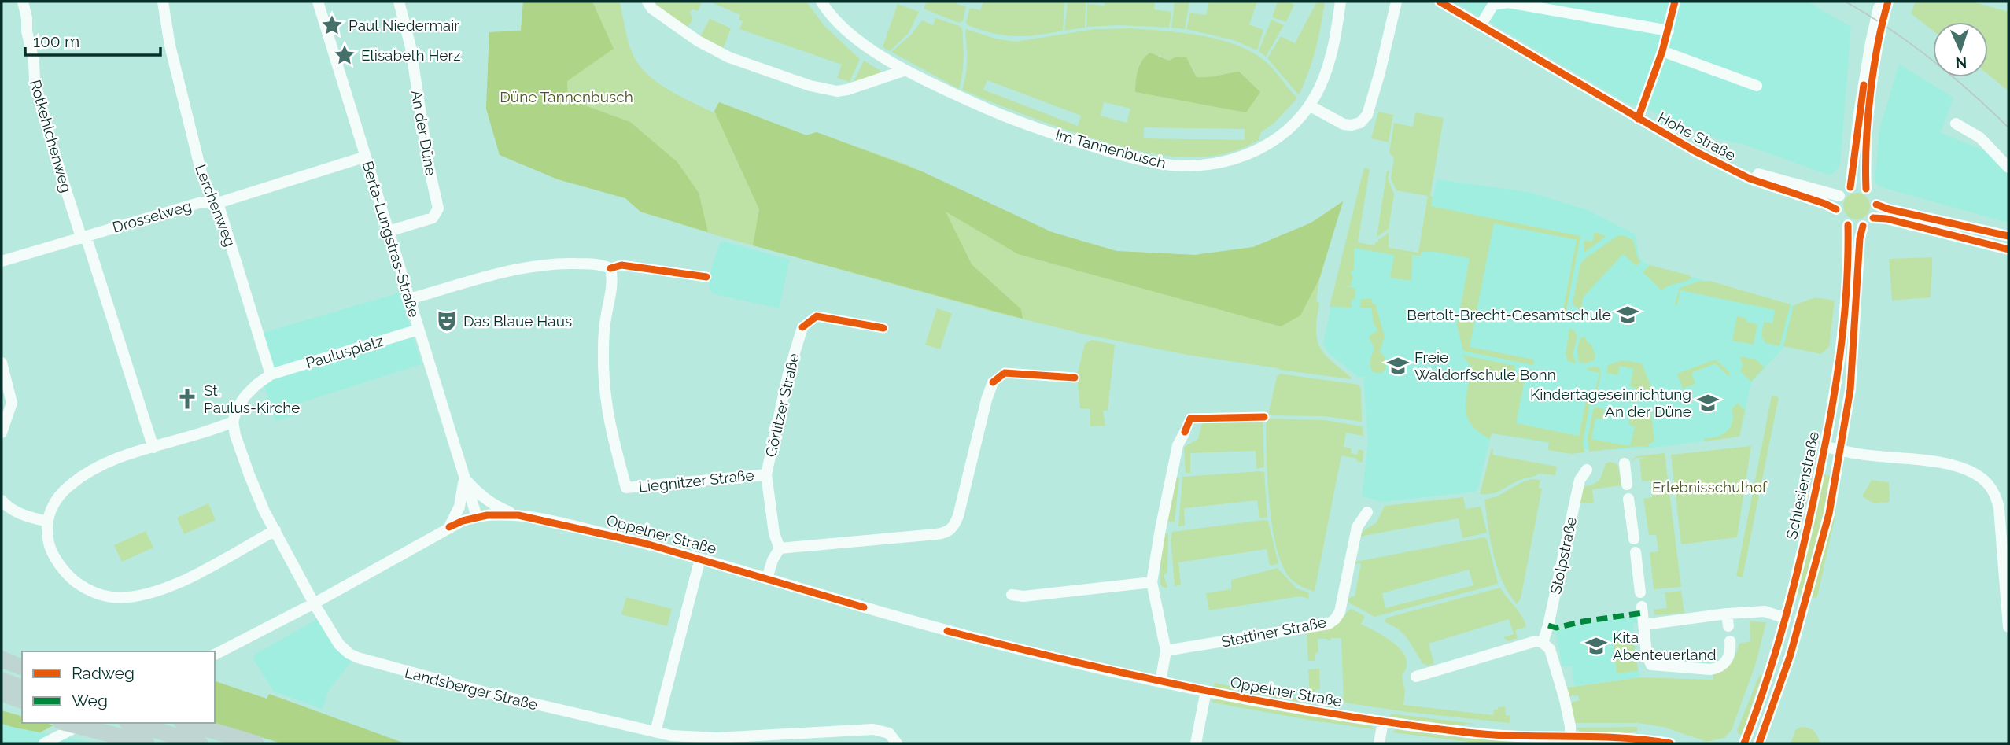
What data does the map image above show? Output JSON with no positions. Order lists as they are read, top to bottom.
{
  "streets": {
    "street": [
      "An der Düne",
      "Rotkehlchenweg",
      "Hohe Straße",
      "Im Tannenbusch",
      "Lerchenweg",
      "Drosselweg",
      "Berta-Lungstras-Straße",
      "Paulusplatz",
      "Görlitzer Straße",
      "Liegnitzer Straße",
      "Schlesienstraße",
      "Oppelner Straße",
      "Stolpstraße",
      "Stettiner Straße",
      "Landsberger Straße"
    ]
  },
  "crossings": [
    ["An der Düne", "Berta-Lungstras-Straße"],
    ["Rotkehlchenweg", "Drosselweg"],
    ["Hohe Straße", "Schlesienstraße"],
    ["Lerchenweg", "Drosselweg"],
    ["Lerchenweg", "Paulusplatz"],
    ["Drosselweg", "Berta-Lungstras-Straße"],
    ["Berta-Lungstras-Straße", "Paulusplatz"],
    ["Berta-Lungstras-Straße", "Liegnitzer Straße"],
    ["Berta-Lungstras-Straße", "Oppelner Straße"],
    ["Görlitzer Straße", "Liegnitzer Straße"],
    ["Oppelner Straße", "Landsberger Straße"]
  ],
  "parks": ["Düne Tannenbusch", "Erlebnisschulhof"],
  "places": {
    "place": ["Paul Niedermair", "Elisabeth Herz"],
    "school or university": [
      "Bertolt-Brecht-Gesamtschule",
      "Freie Waldorfschule Bonn",
      "Kindertageseinrichtung An der Düne",
      "Kita Abenteuerland"
    ],
    "theatre": ["Das Blaue Haus"],
    "church": ["St. Paulus-Kirche"]
  },
  "legend": ["Radweg", "Weg"],
  "scale_bar": "100 m",
  "north": "bottom"
}
